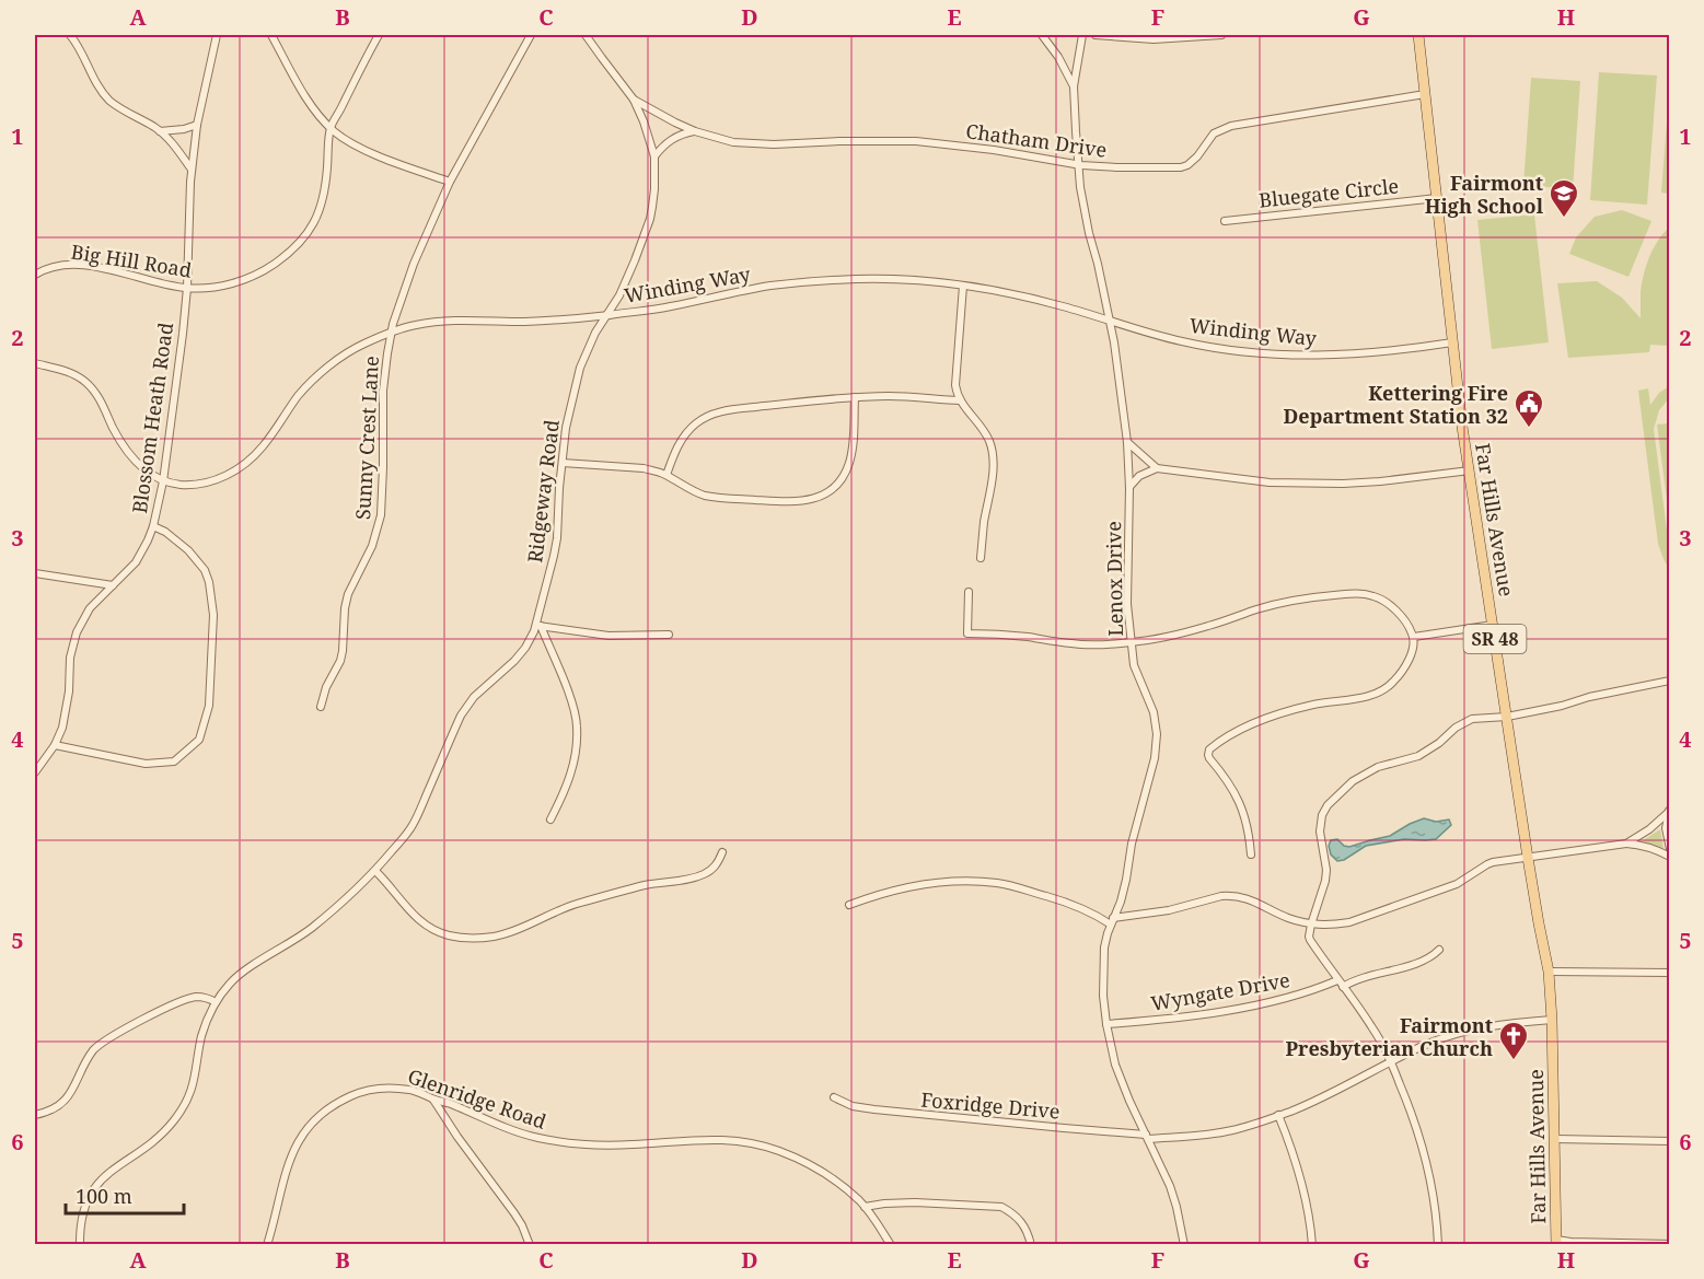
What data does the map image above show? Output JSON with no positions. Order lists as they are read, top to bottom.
{
  "streets": {
    "main road": ["Far Hills Avenue", "SR 48"],
    "street": [
      "Chatham Drive",
      "Bluegate Circle",
      "Big Hill Road",
      "Winding Way",
      "Blossom Heath Road",
      "Sunny Crest Lane",
      "Ridgeway Road",
      "Lenox Drive",
      "Wyngate Drive",
      "Glenridge Road",
      "Foxridge Drive"
    ]
  },
  "crossings": [
    ["Chatham Drive", "Ridgeway Road"],
    ["Chatham Drive", "Far Hills Avenue"],
    ["Chatham Drive", "Lenox Drive"],
    ["Bluegate Circle", "Far Hills Avenue"],
    ["Big Hill Road", "Blossom Heath Road"],
    ["Winding Way", "Blossom Heath Road"],
    ["Winding Way", "Sunny Crest Lane"],
    ["Winding Way", "Ridgeway Road"],
    ["Winding Way", "Far Hills Avenue"],
    ["Winding Way", "Lenox Drive"],
    ["Far Hills Avenue", "Foxridge Drive"],
    ["Lenox Drive", "Wyngate Drive"],
    ["Lenox Drive", "Foxridge Drive"]
  ],
  "places": {
    "school or university": ["Fairmont High School"],
    "public building": ["Kettering Fire Department Station 32"],
    "church": ["Fairmont Presbyterian Church"]
  },
  "scale_bar": "100 m",
  "grid": {
    "columns": [
      "A",
      "B",
      "C",
      "D",
      "E",
      "F",
      "G",
      "H"
    ],
    "rows": [
      "1",
      "2",
      "3",
      "4",
      "5",
      "6"
    ]
  }
}
